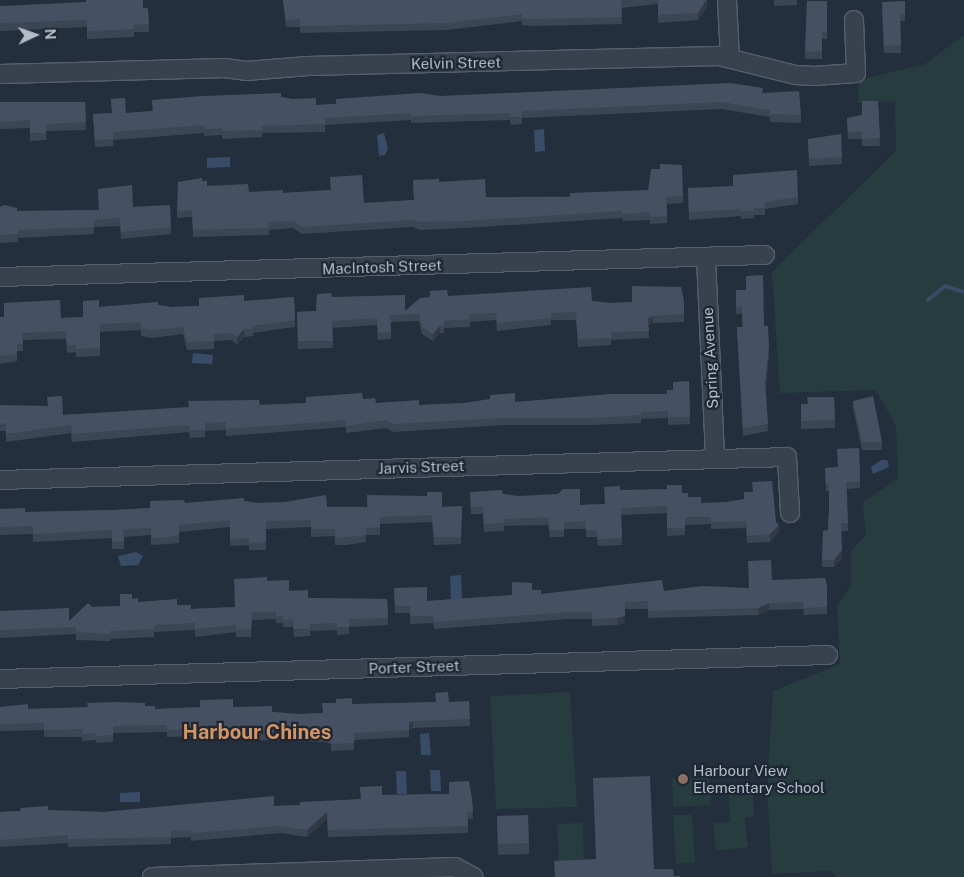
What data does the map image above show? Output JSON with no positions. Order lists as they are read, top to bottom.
{
  "streets": {
    "street": [
      "Kelvin Street",
      "MacIntosh Street",
      "Spring Avenue",
      "Jarvis Street",
      "Porter Street"
    ]
  },
  "crossings": [
    ["MacIntosh Street", "Spring Avenue"],
    ["Spring Avenue", "Jarvis Street"]
  ],
  "districts": ["Harbour Chines"],
  "places": ["Harbour View Elementary School"],
  "north": "right"
}
